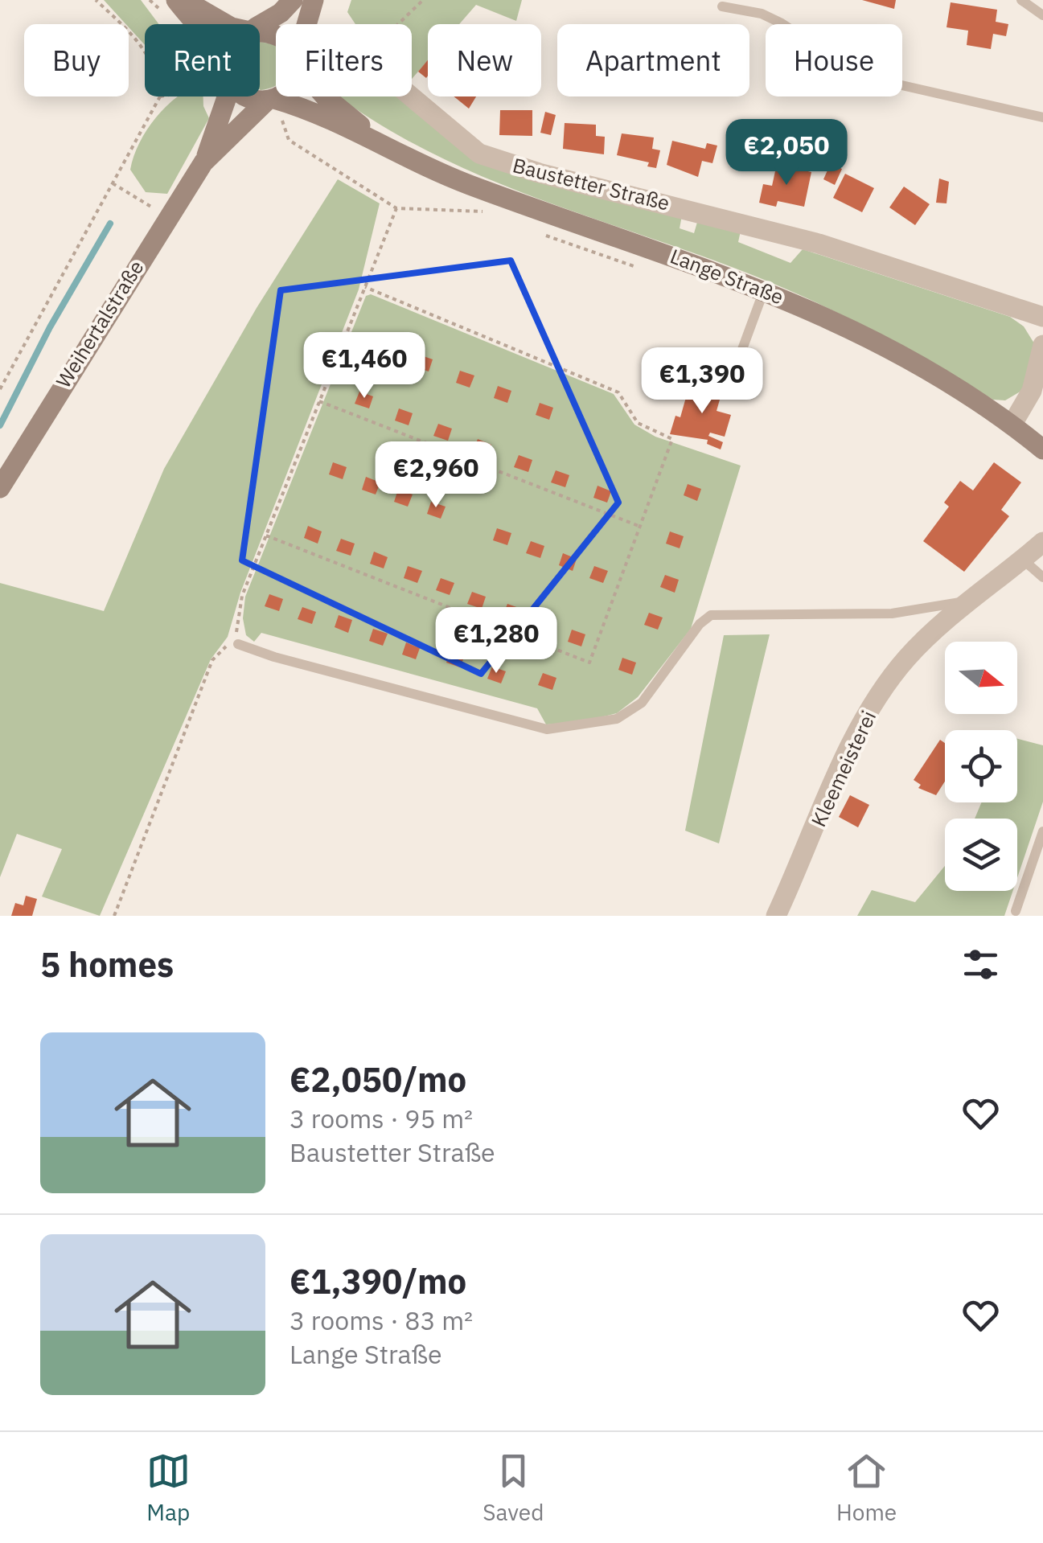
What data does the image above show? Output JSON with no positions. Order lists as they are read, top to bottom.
{
  "streets": {
    "street": [
      "Baustetter Straße",
      "Lange Straße",
      "Weihertalstraße",
      "Kleemeisterei"
    ]
  },
  "crossings": [
    ["Lange Straße", "Weihertalstraße"]
  ],
  "north": "right",
  "page": {
    "chip": [
      "Buy",
      "Rent",
      "Filters",
      "New",
      "Apartment",
      "House"
    ],
    "price": [
      "€2,050",
      "€1,460",
      "€1,390",
      "€2,960",
      "€1,280"
    ],
    "heading": "5 homes",
    "list": [
      {
        "name": "€2,050/mo",
        "note": "3 rooms · 95 m² · Baustetter Straße"
      },
      {
        "name": "€1,390/mo",
        "note": "3 rooms · 83 m² · Lange Straße"
      }
    ],
    "tabs": ["Map", "Saved", "Home"]
  }
}
